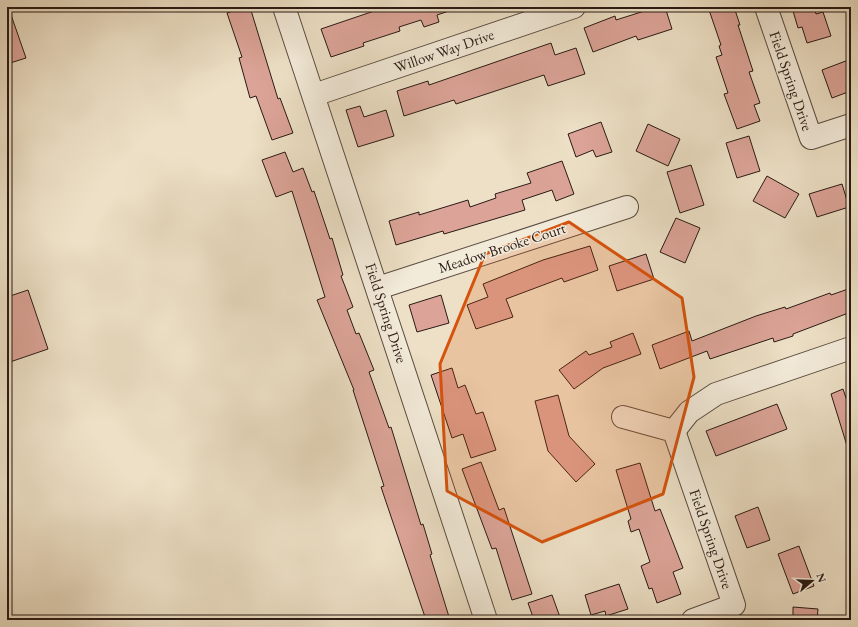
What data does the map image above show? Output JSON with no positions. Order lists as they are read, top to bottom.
{
  "streets": {
    "street": ["Willow Way Drive", "Field Spring Drive", "Meadow Brooke Court"]
  },
  "crossings": [
    ["Willow Way Drive", "Field Spring Drive"],
    ["Field Spring Drive", "Meadow Brooke Court"]
  ],
  "north": "right"
}
